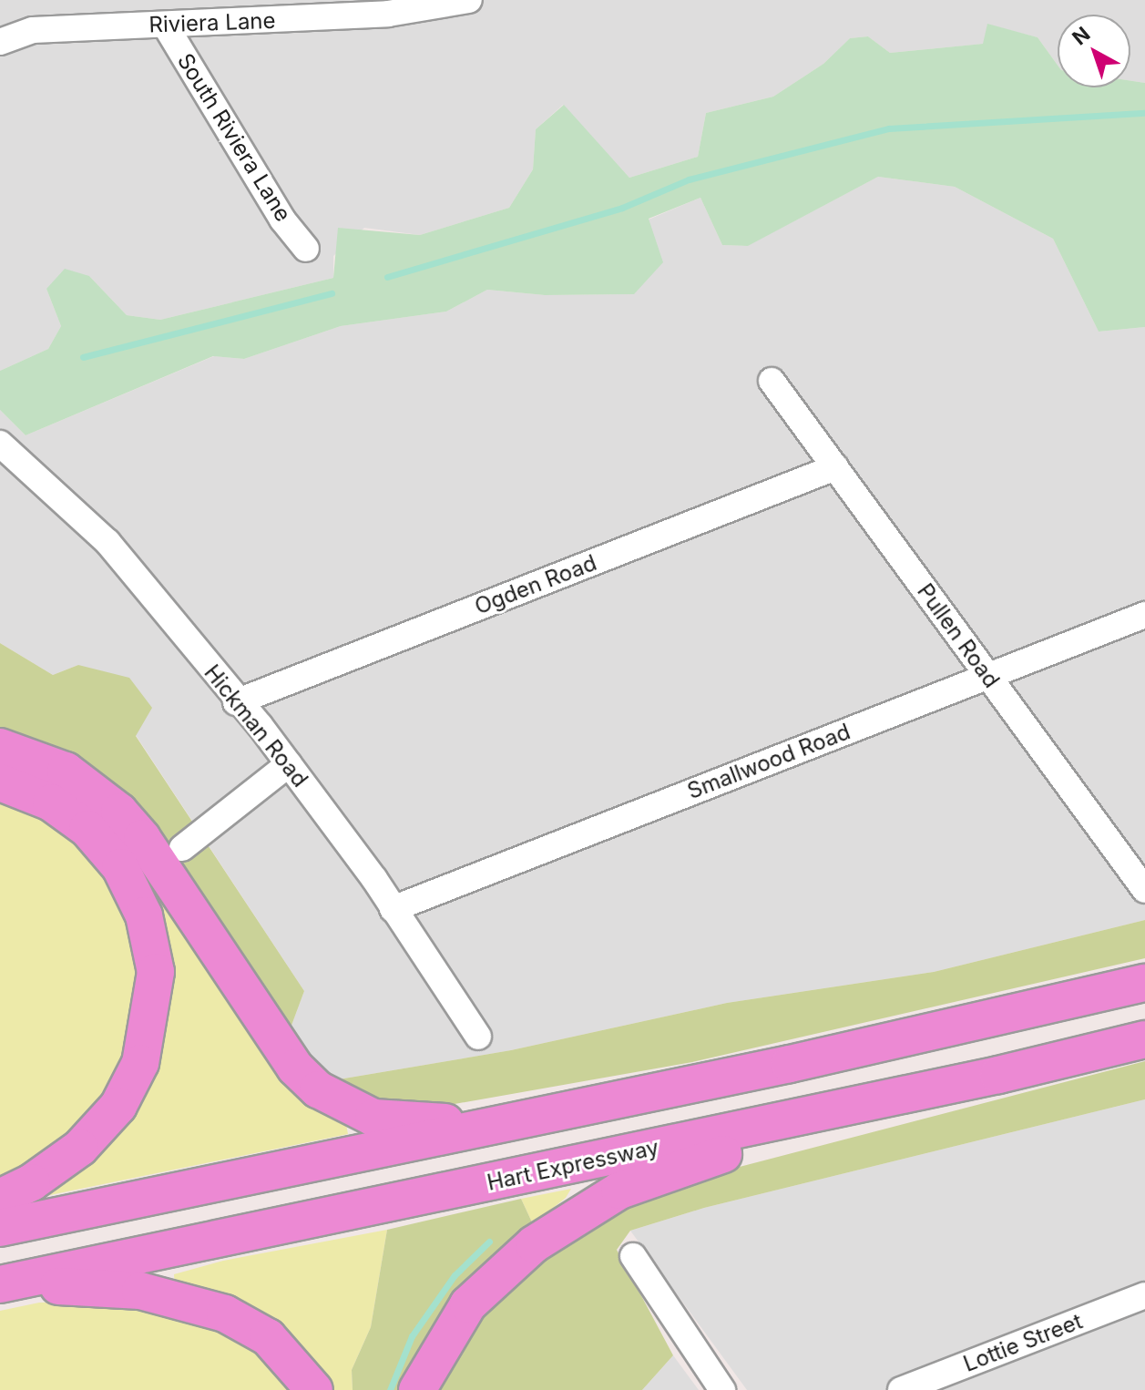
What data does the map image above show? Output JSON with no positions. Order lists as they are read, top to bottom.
{
  "streets": {
    "highway": ["Hart Expressway"],
    "street": [
      "Riviera Lane",
      "South Riviera Lane",
      "Ogden Road",
      "Pullen Road",
      "Hickman Road",
      "Smallwood Road",
      "Lottie Street"
    ]
  },
  "crossings": [
    ["Riviera Lane", "South Riviera Lane"],
    ["Ogden Road", "Pullen Road"],
    ["Ogden Road", "Hickman Road"],
    ["Pullen Road", "Smallwood Road"],
    ["Hickman Road", "Smallwood Road"]
  ],
  "north": "top left"
}
